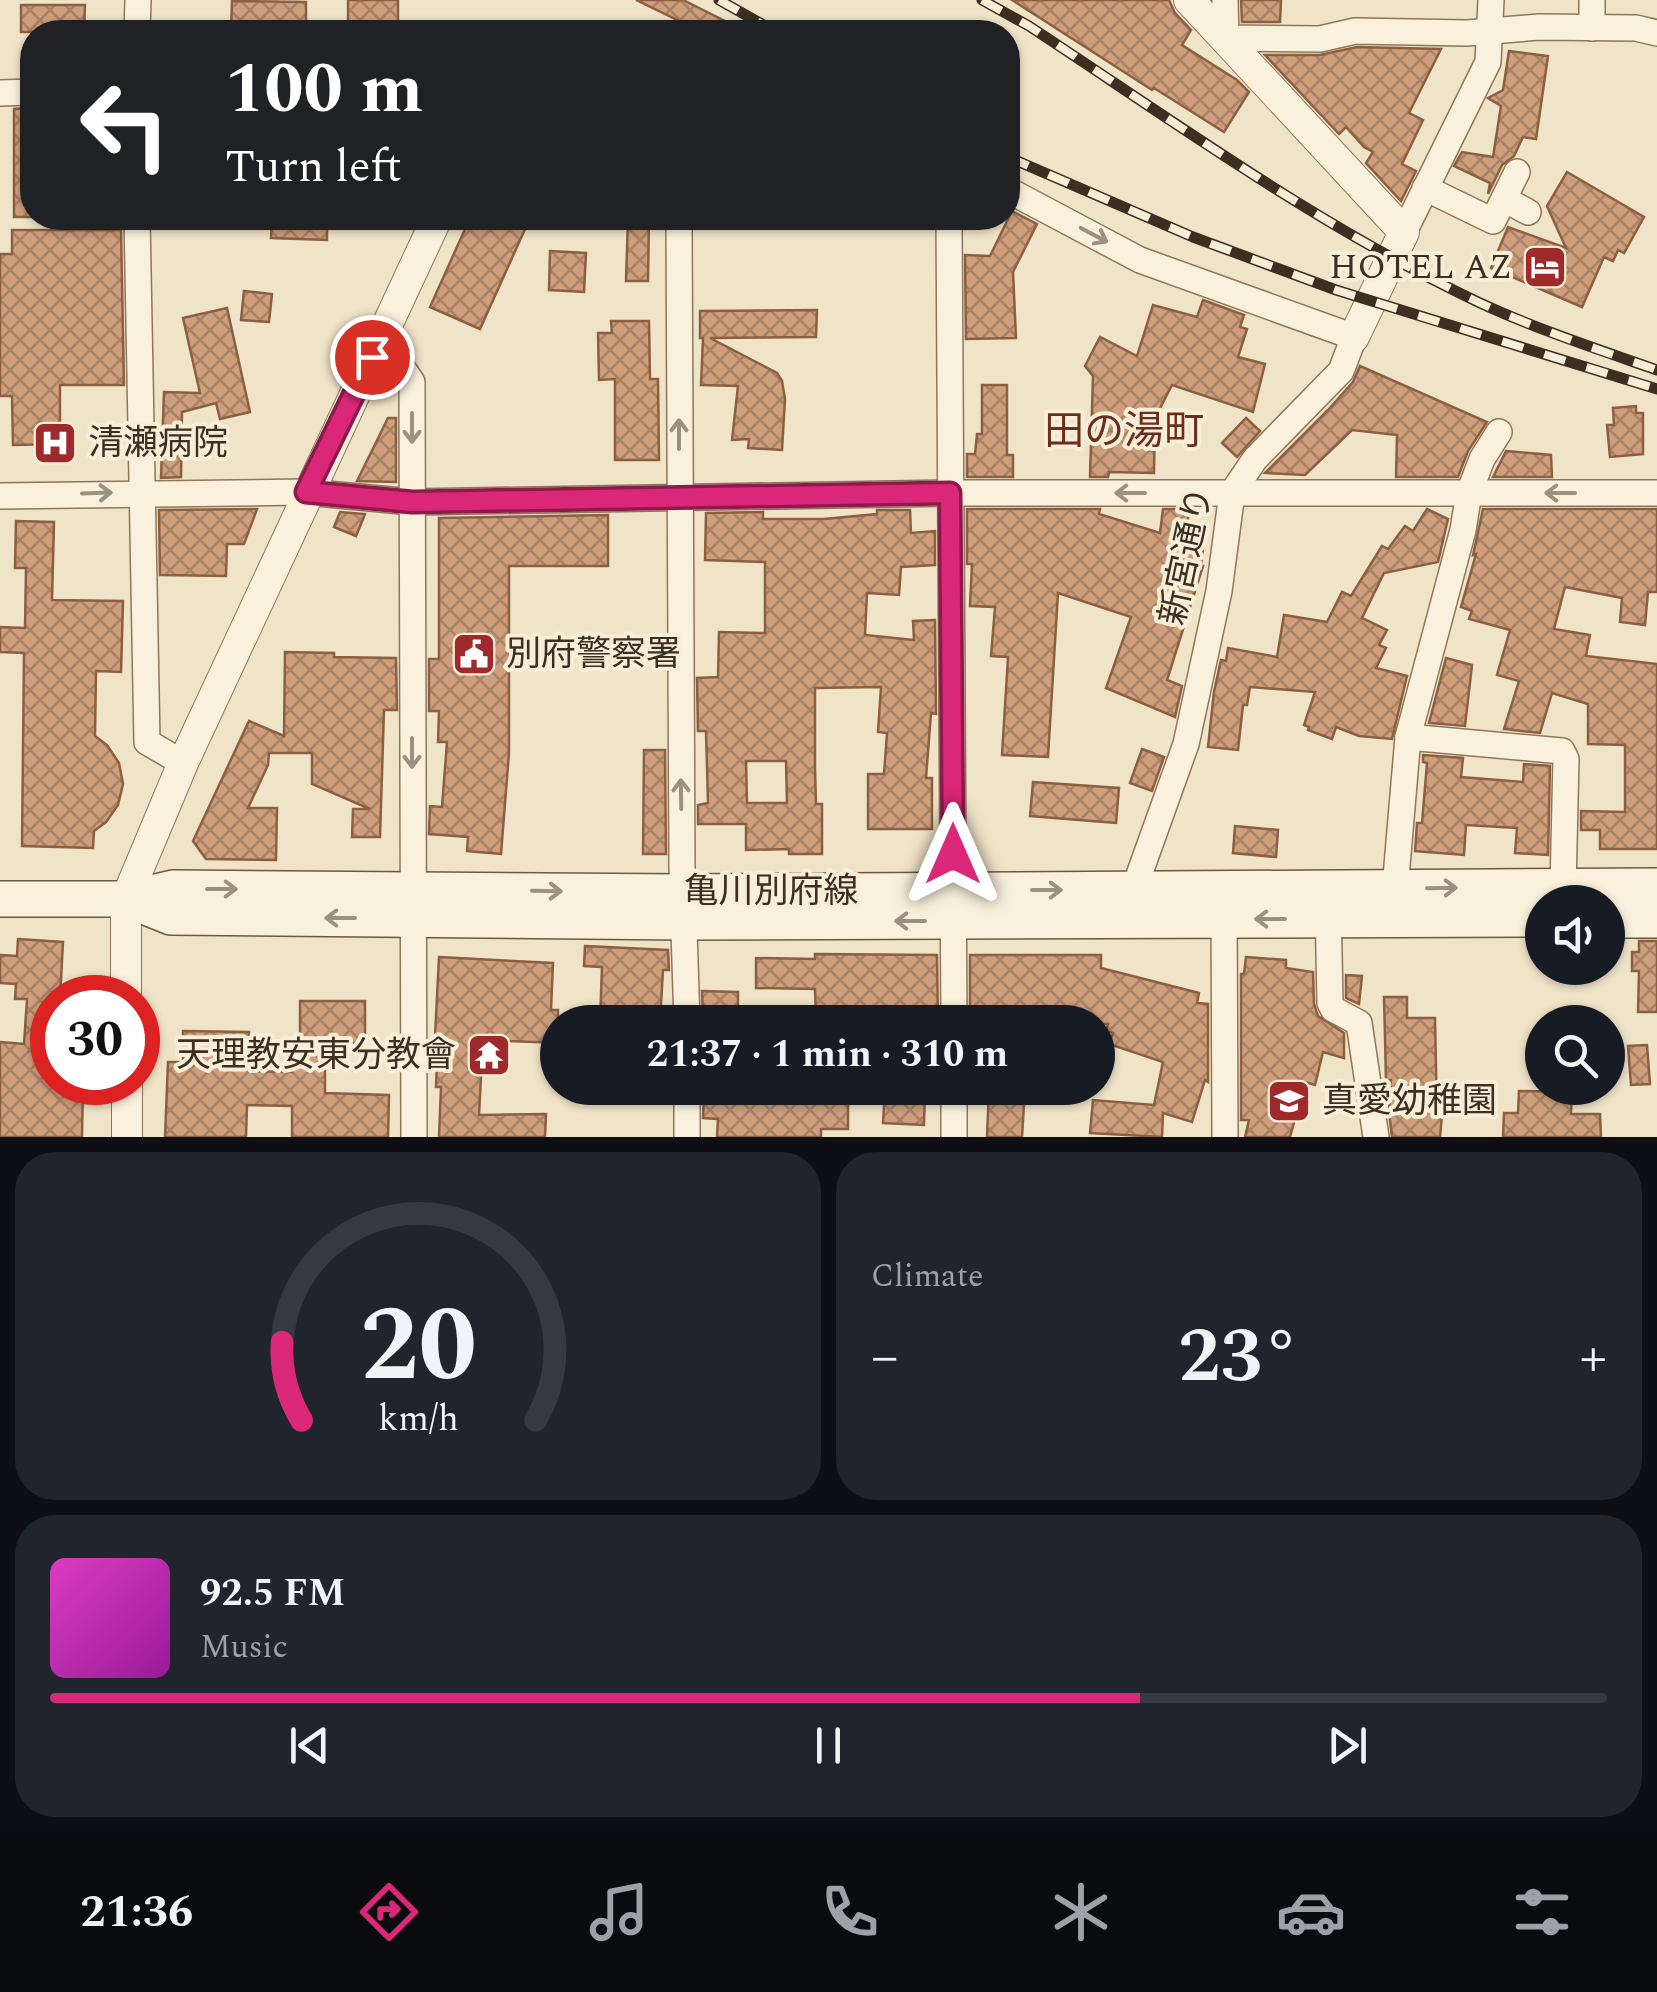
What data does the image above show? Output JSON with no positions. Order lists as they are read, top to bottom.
{
  "streets": {
    "main road": ["亀川別府線"],
    "street": ["新宮通り"]
  },
  "crossings": [
    ["新宮通り", "亀川別府線"]
  ],
  "districts": ["田の湯町"],
  "places": {
    "hotel": ["HOTEL AZ"],
    "hospital": ["清瀬病院"],
    "public building": ["別府警察署"],
    "temple": ["天理教安東分教會"],
    "school or university": ["真愛幼稚園"]
  },
  "page": {
    "turn": ["100 m", "Turn left"],
    "limit": "30",
    "trip": "21:37 · 1 min · 310 m",
    "tile": "Climate",
    "heat": ["−", "23°", "+"],
    "song": ["92.5 FM", "Music"],
    "tabs": "21:36",
    "gauge": ["20", "km/h"]
  }
}
